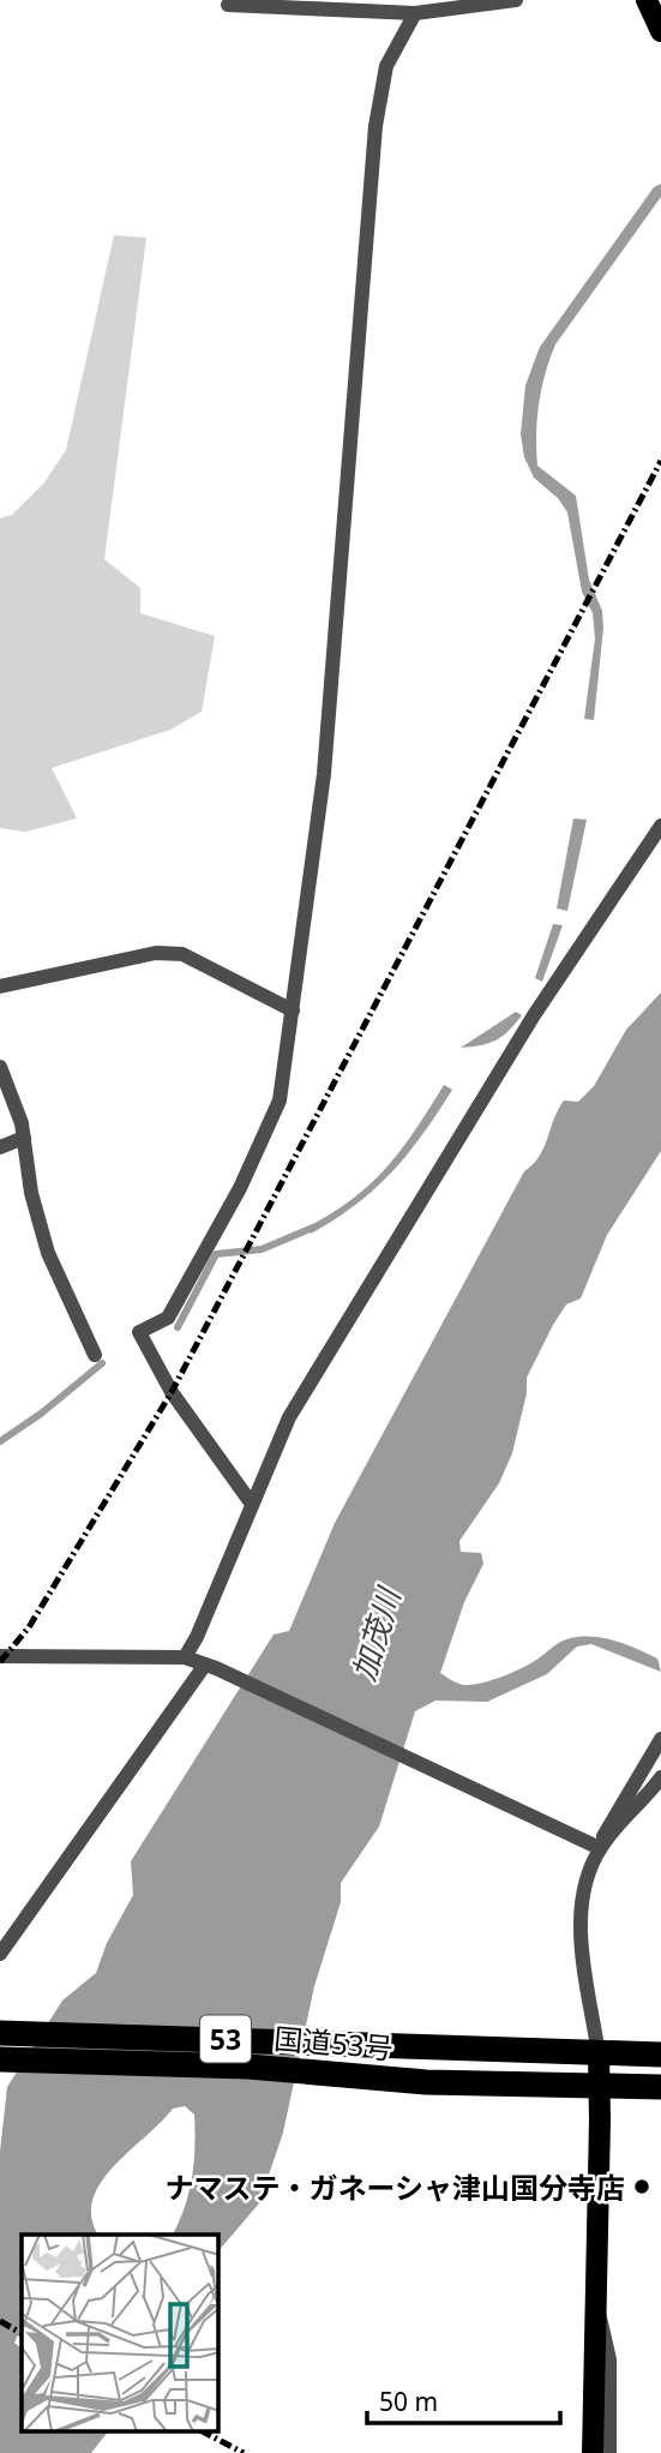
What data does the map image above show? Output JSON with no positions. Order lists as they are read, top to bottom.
{
  "streets": {
    "highway": ["53", "国道53号"]
  },
  "water": ["加茂川"],
  "places": ["ナマステ・ガネーシャ津山国分寺店"],
  "scale_bar": "50 m"
}
